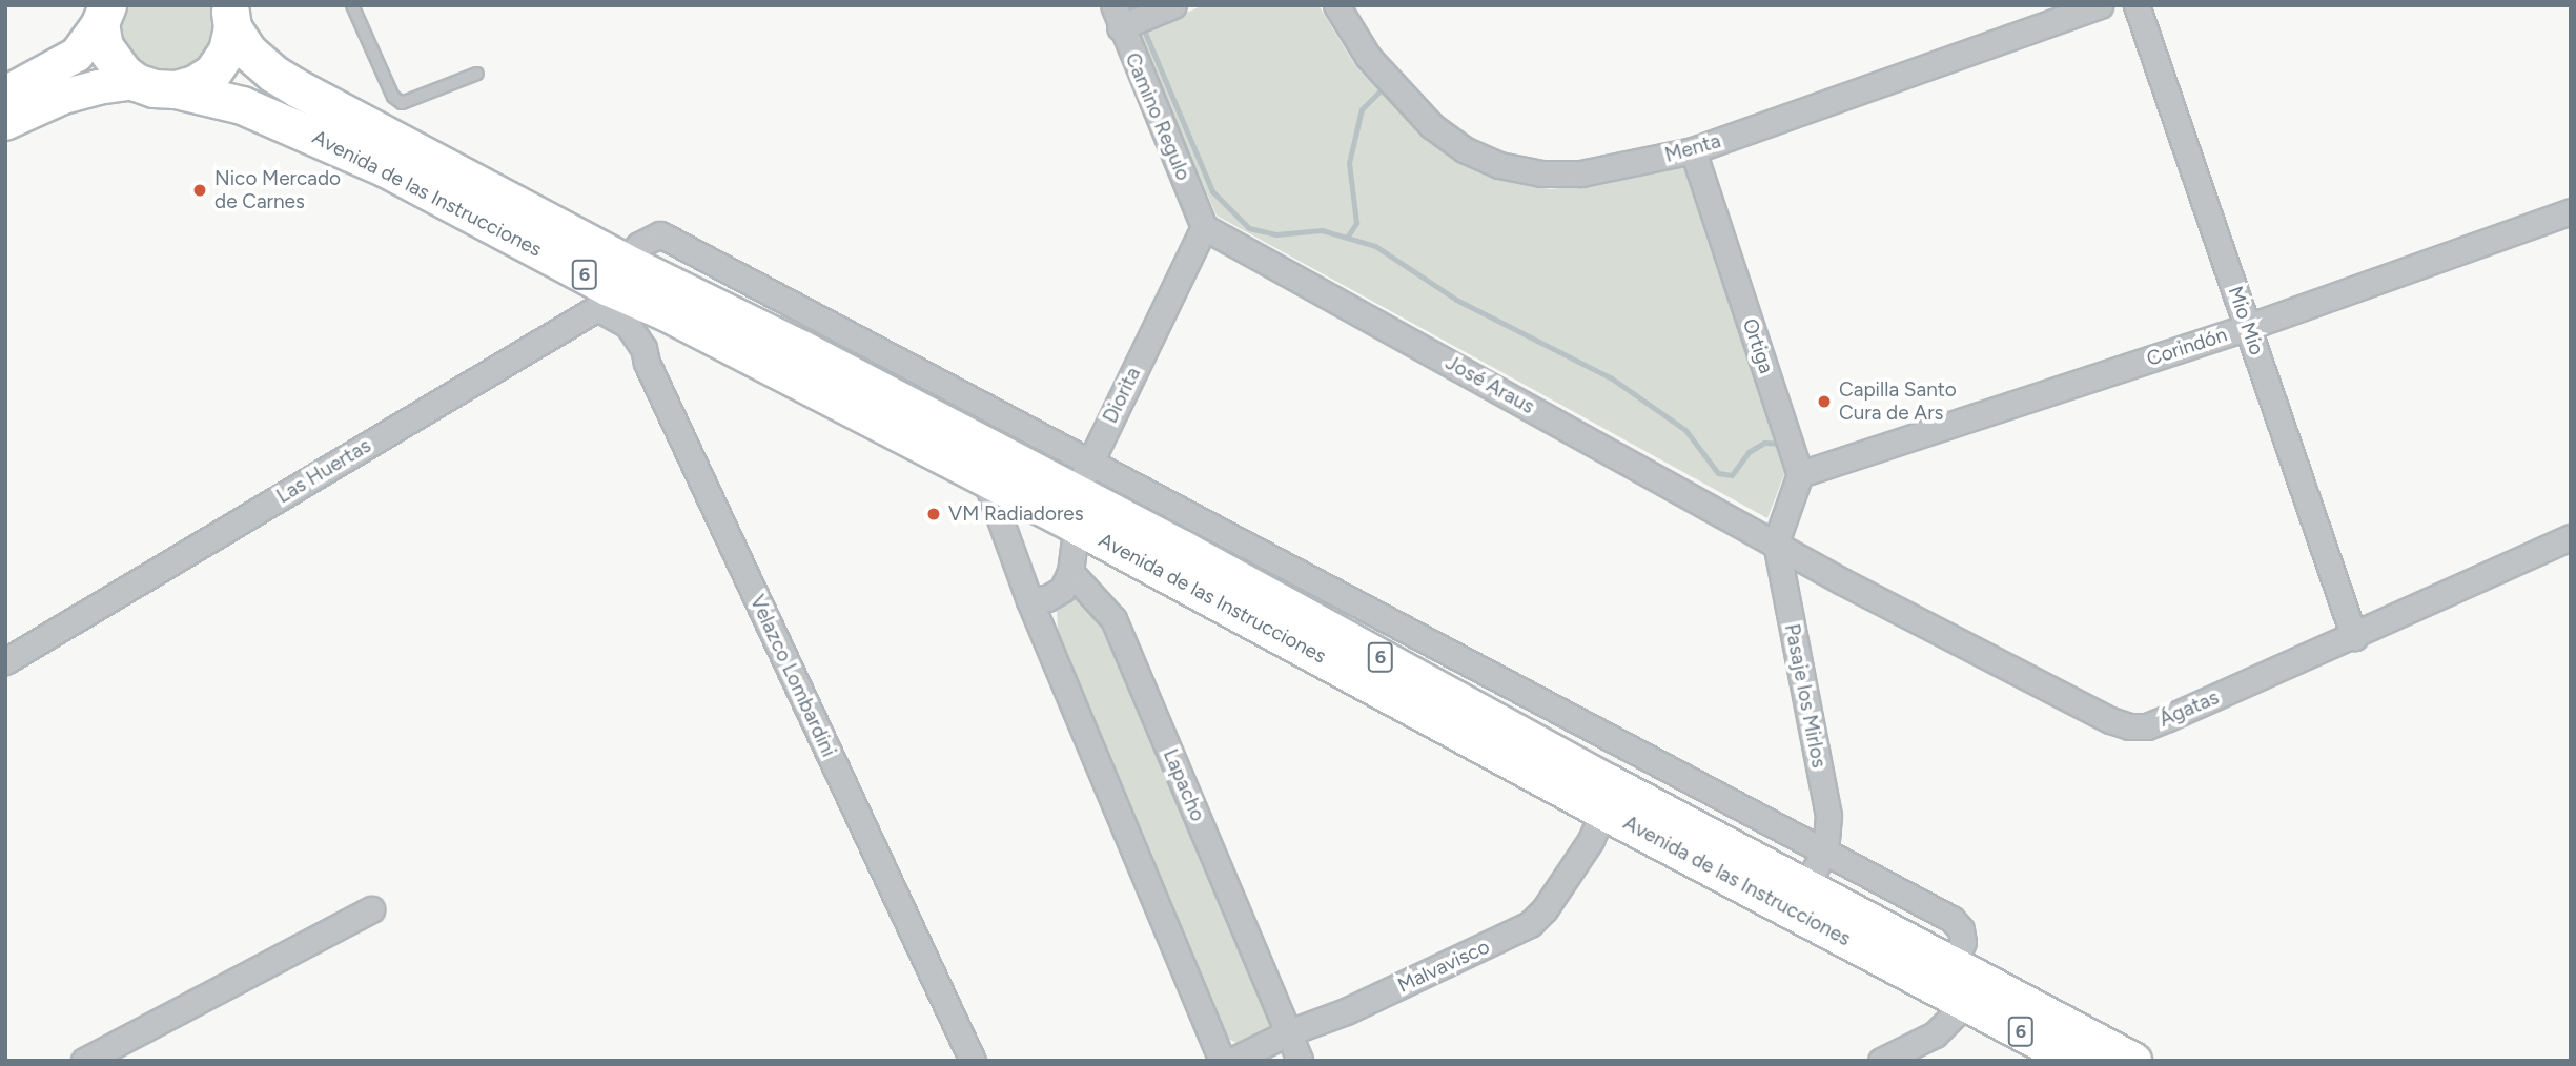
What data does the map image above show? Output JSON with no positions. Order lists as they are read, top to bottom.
{
  "streets": {
    "main road": ["Avenida de las Instrucciones", "6"],
    "street": [
      "Camino Regulo",
      "Menta",
      "Mio Mio",
      "Ortiga",
      "Corindón",
      "José Araus",
      "Diorita",
      "Las Huertas",
      "Velazco Lombardini",
      "Pasaje los Mirlos",
      "Ágatas",
      "Lapacho",
      "Malvavisco"
    ]
  },
  "crossings": [
    ["Camino Regulo", "José Araus"],
    ["Camino Regulo", "Diorita"],
    ["Menta", "Ortiga"],
    ["Avenida de las Instrucciones", "Diorita"],
    ["Avenida de las Instrucciones", "Las Huertas"],
    ["Avenida de las Instrucciones", "Velazco Lombardini"],
    ["Avenida de las Instrucciones", "Pasaje los Mirlos"],
    ["Avenida de las Instrucciones", "Malvavisco"],
    ["Mio Mio", "Corindón"],
    ["Mio Mio", "Ágatas"],
    ["Ortiga", "Corindón"],
    ["José Araus", "Diorita"],
    ["José Araus", "Pasaje los Mirlos"],
    ["José Araus", "Ágatas"],
    ["Diorita", "Lapacho"],
    ["Las Huertas", "Velazco Lombardini"],
    ["Pasaje los Mirlos", "Ágatas"],
    ["Lapacho", "Malvavisco"]
  ],
  "places": ["Nico Mercado de Carnes", "Capilla Santo Cura de Ars", "VM Radiadores"]
}
